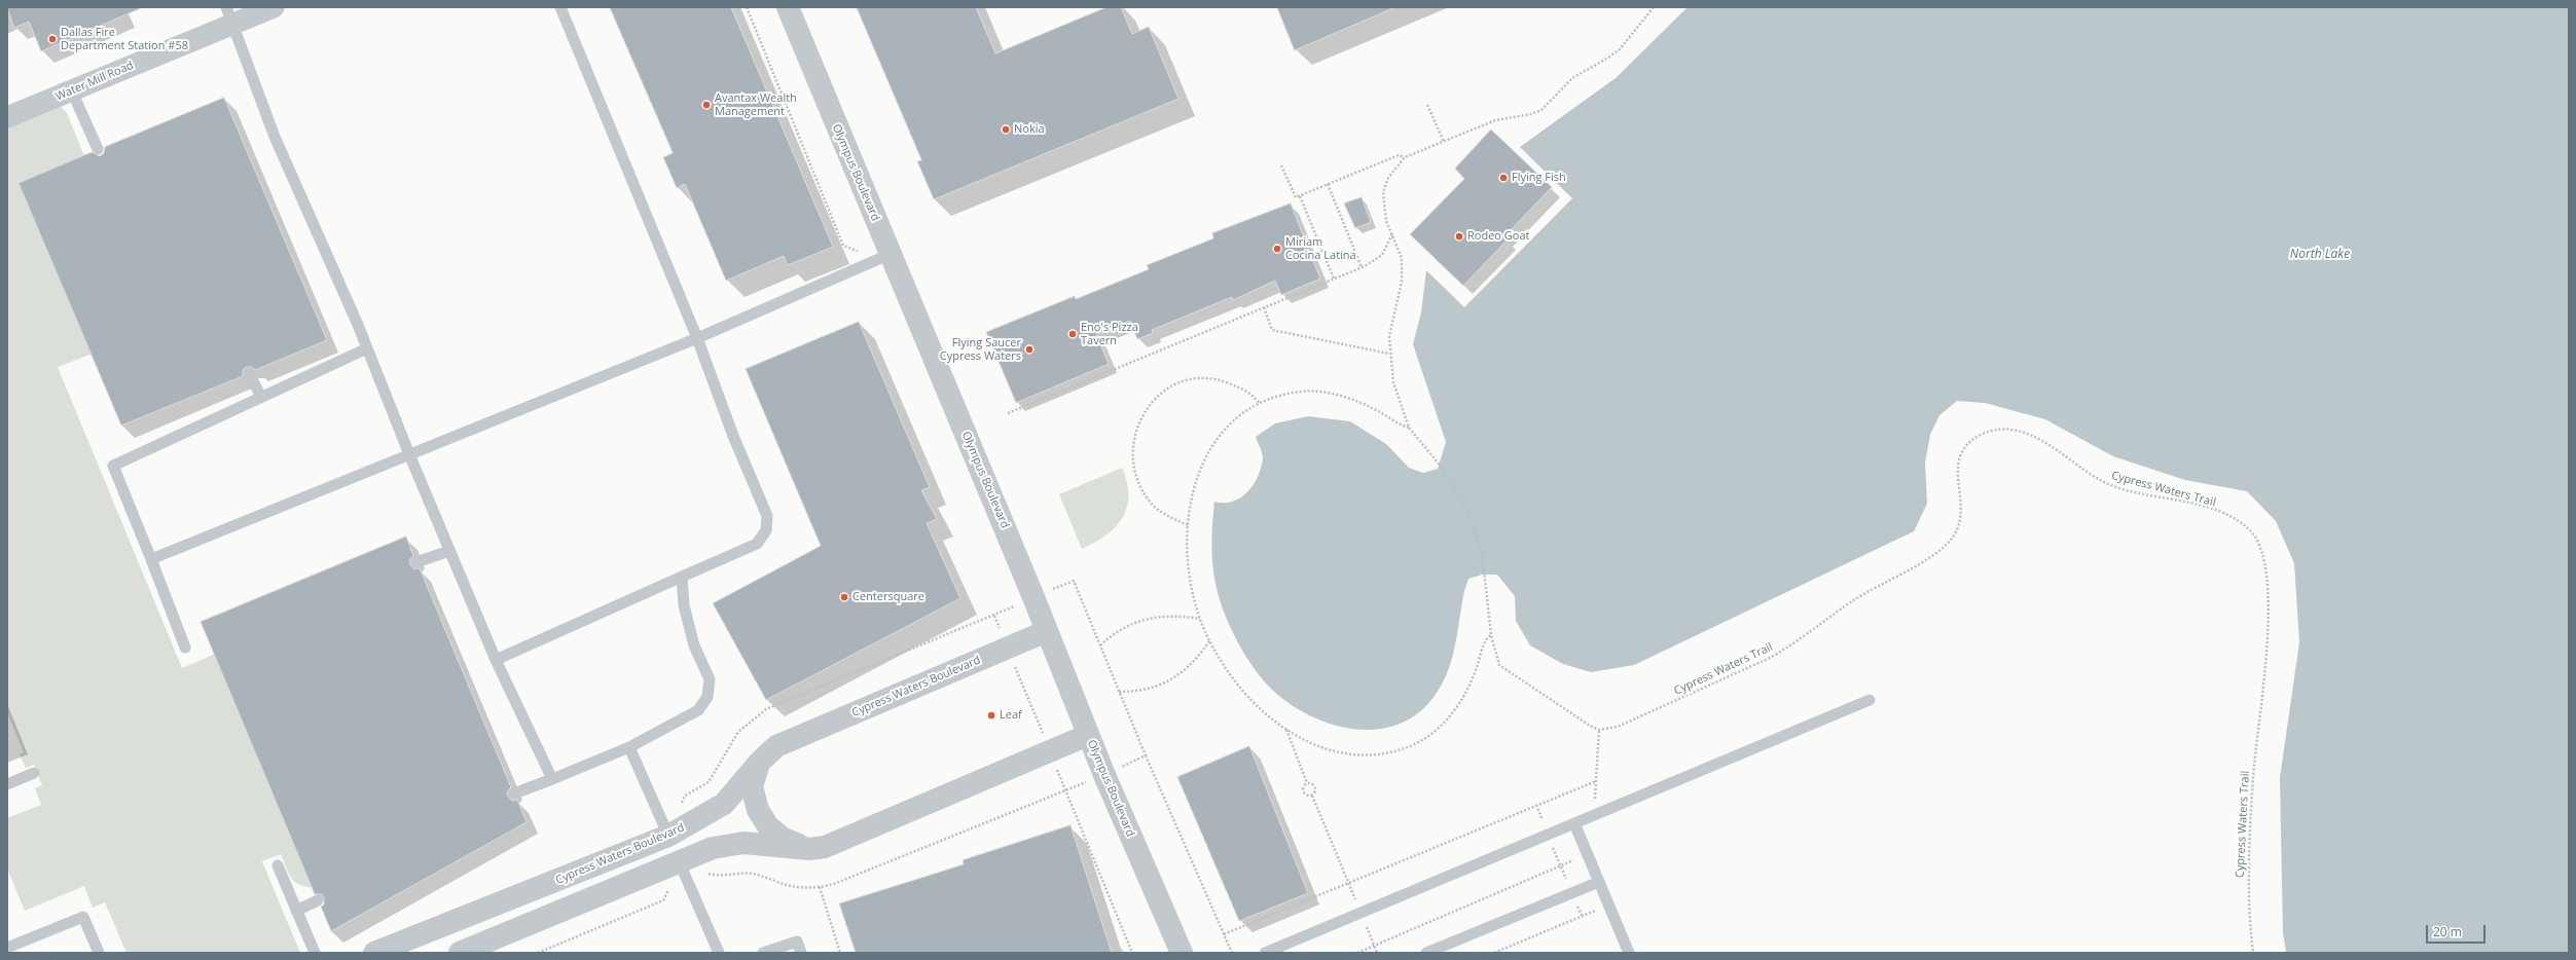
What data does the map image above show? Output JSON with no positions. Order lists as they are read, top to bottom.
{
  "streets": {
    "street": ["Water Mill Road", "Olympus Boulevard", "Cypress Waters Boulevard"],
    "path": ["Cypress Waters Trail"]
  },
  "crossings": [
    ["Olympus Boulevard", "Cypress Waters Boulevard"]
  ],
  "water": ["North Lake"],
  "places": [
    "Dallas Fire Department Station #58",
    "Avantax Wealth Management",
    "Nokia",
    "Flying Fish",
    "Rodeo Goat",
    "Miriam Cocina Latina",
    "Eno's Pizza Tavern",
    "Flying Saucer Cypress Waters",
    "Centersquare",
    "Leaf"
  ],
  "scale_bar": "20 m"
}
